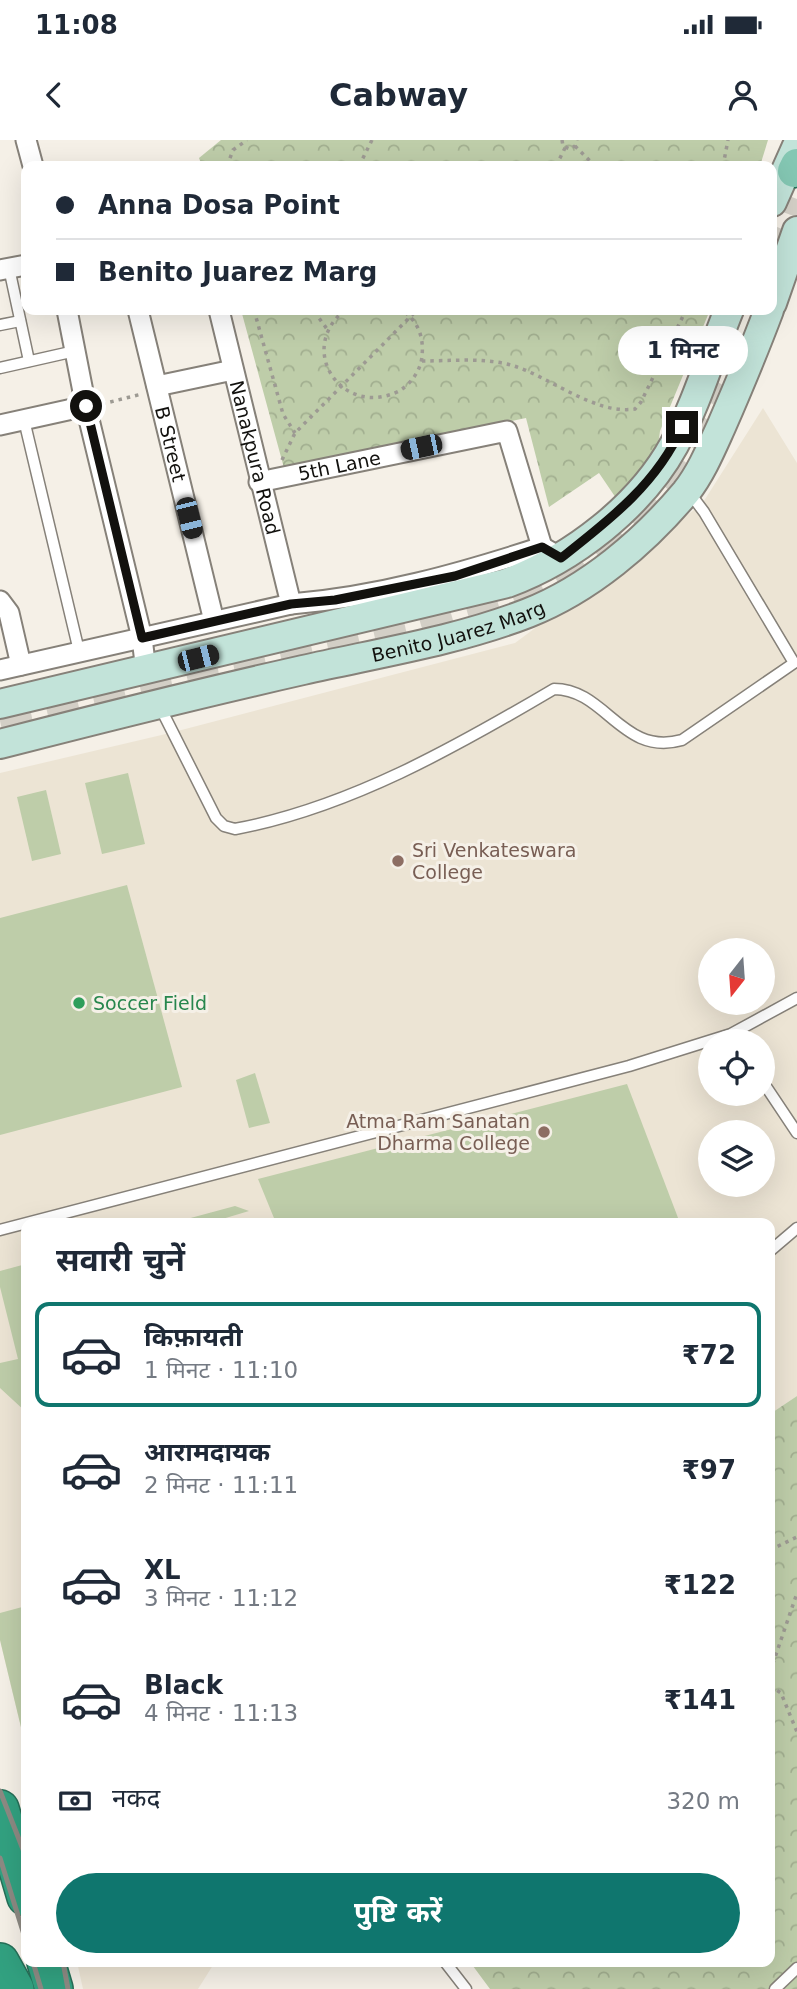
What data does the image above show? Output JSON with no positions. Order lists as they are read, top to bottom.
{
  "streets": {
    "street": [
      "B Street",
      "Nanakpura Road",
      "5th Lane",
      "Benito Juarez Marg"
    ]
  },
  "crossings": [
    ["Nanakpura Road", "5th Lane"],
    ["5th Lane", "Benito Juarez Marg"]
  ],
  "places": ["Sri Venkateswara College", "Soccer Field", "Atma Ram Sanatan Dharma College"],
  "north": "bottom",
  "page": {
    "status": "11:08",
    "header": "Cabway",
    "banner": ["Anna Dosa Point", "Benito Juarez Marg"],
    "bubble": "1 मिनट",
    "heading": "सवारी चुनें",
    "list": [
      {
        "name": "किफ़ायती",
        "note": "1 मिनट · 11:10",
        "value": "₹72"
      },
      {
        "name": "आरामदायक",
        "note": "2 मिनट · 11:11",
        "value": "₹97"
      },
      {
        "name": "XL",
        "note": "3 मिनट · 11:12",
        "value": "₹122"
      },
      {
        "name": "Black",
        "note": "4 मिनट · 11:13",
        "value": "₹141"
      }
    ],
    "pay": ["नकद", "320 m"],
    "buttons": "पुष्टि करें"
  }
}
